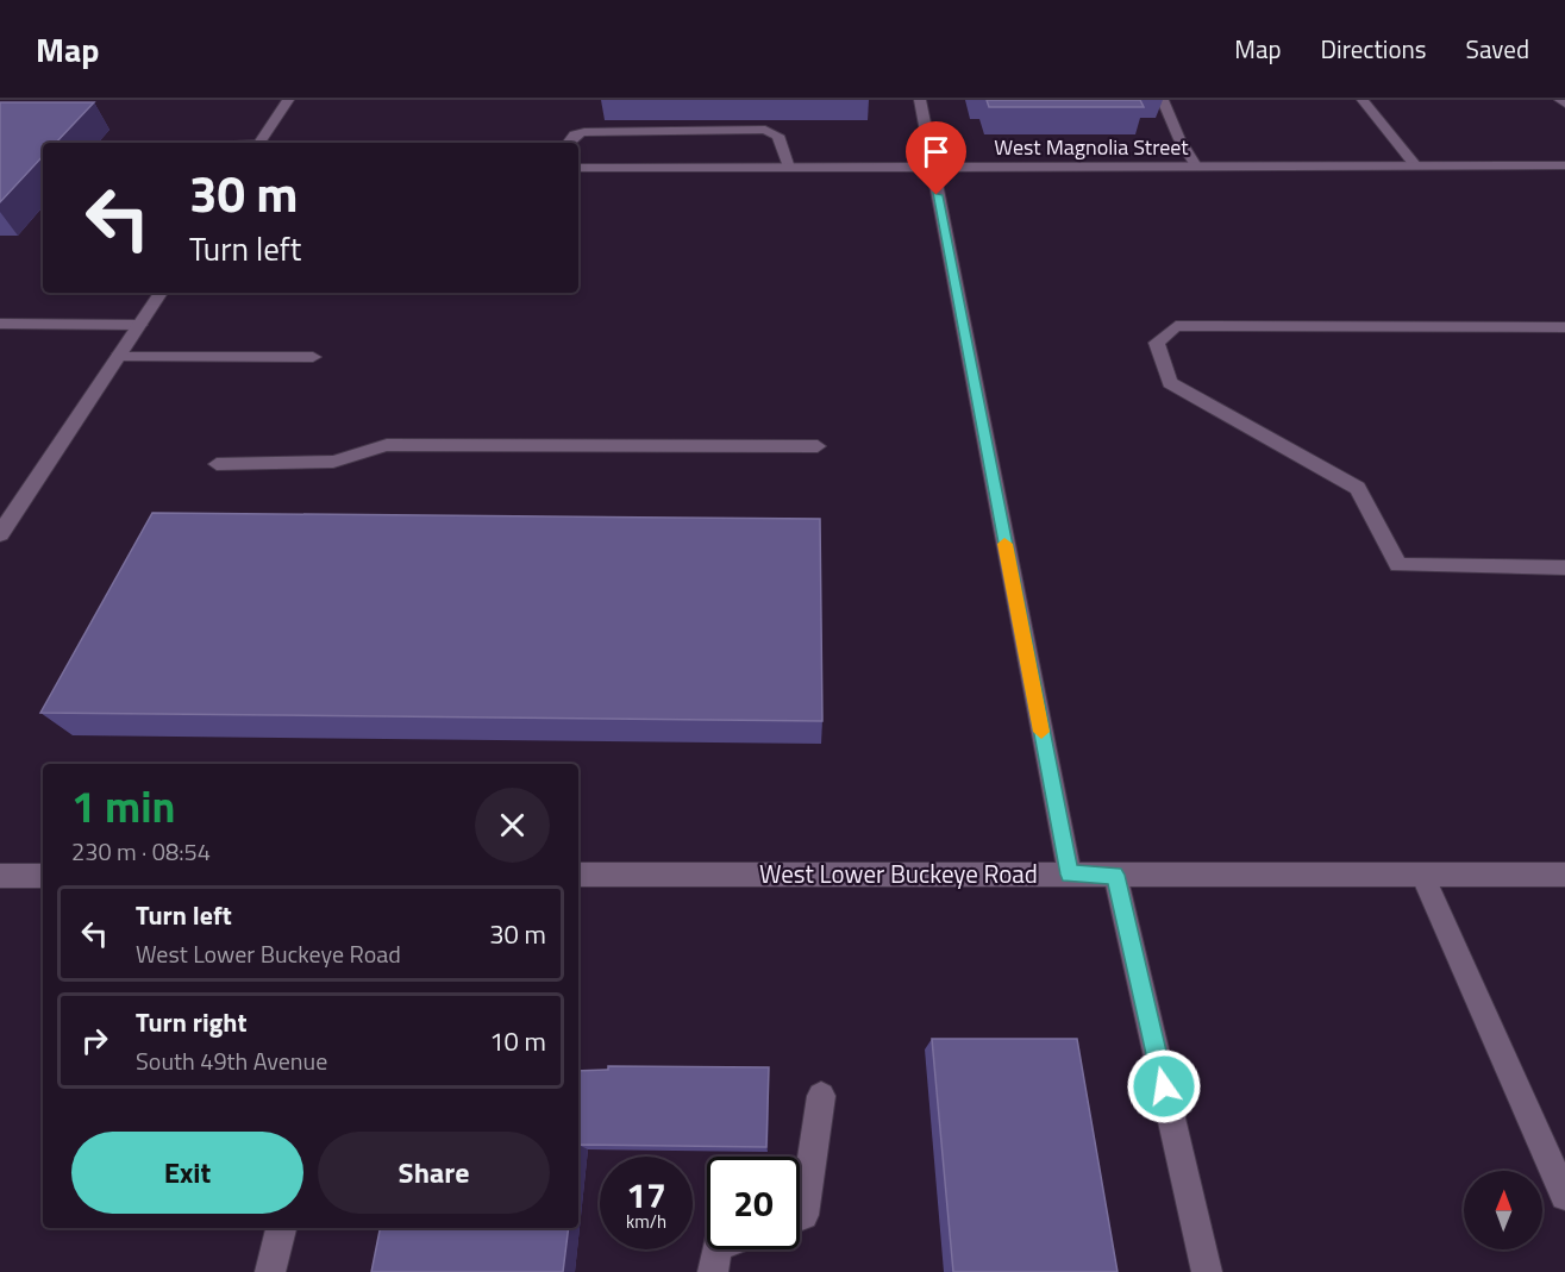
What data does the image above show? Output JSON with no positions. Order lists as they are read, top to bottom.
{
  "streets": {
    "street": ["West Magnolia Street", "West Lower Buckeye Road"]
  },
  "north": "top",
  "page": {
    "header": "Map",
    "nav": ["Map", "Directions", "Saved"],
    "turn": ["30 m", "Turn left"],
    "heading": ["1 min", "230 m · 08:54"],
    "list": [
      {
        "name": "Turn left",
        "note": "West Lower Buckeye Road",
        "value": "30 m"
      },
      {
        "name": "Turn right",
        "note": "South 49th Avenue",
        "value": "10 m"
      }
    ],
    "buttons": ["Exit", "Share"],
    "speed": "17 km/h",
    "limit": "20"
  }
}
